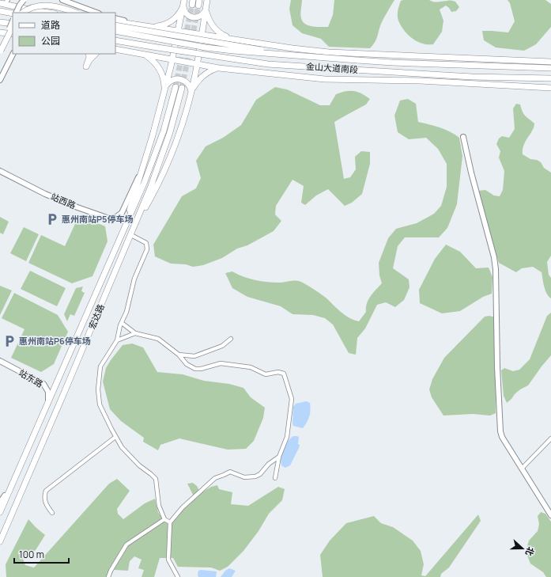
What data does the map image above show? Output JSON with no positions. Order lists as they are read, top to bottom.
{
  "streets": {
    "main road": ["金山大道南段", "宏达路"],
    "street": ["站西路", "站东路"]
  },
  "crossings": [
    ["宏达路", "站东路"]
  ],
  "places": {
    "parking": ["惠州南站P5停车场", "惠州南站P6停车场"]
  },
  "legend": ["道路", "公园"],
  "scale_bar": "100 m",
  "north": "right"
}
